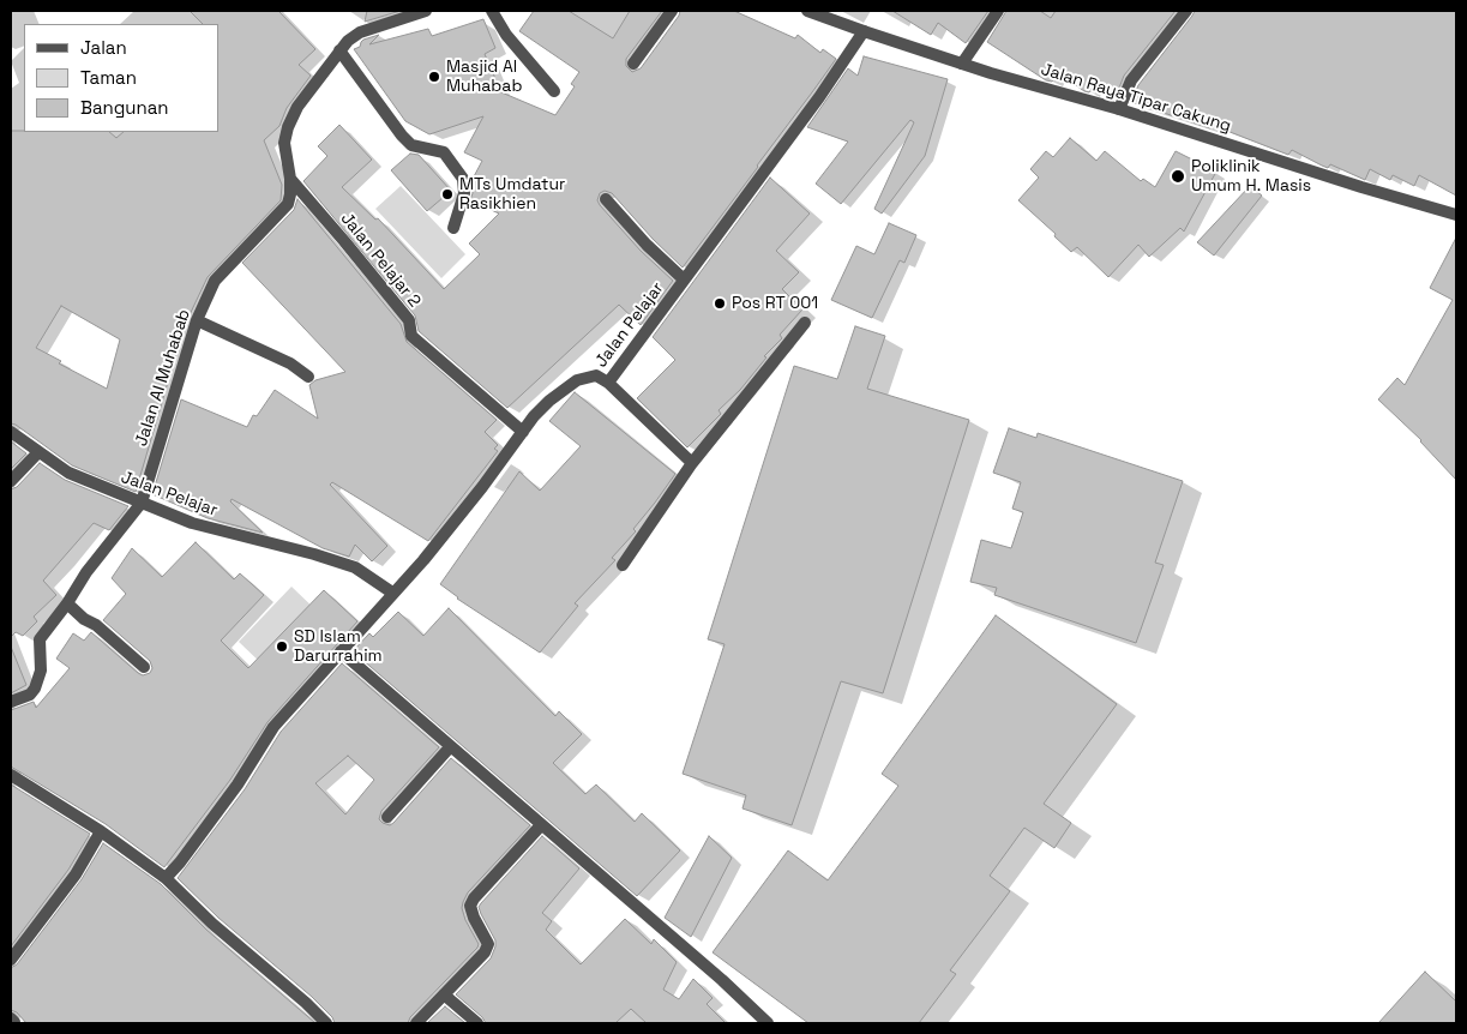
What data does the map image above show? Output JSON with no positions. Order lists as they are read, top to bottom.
{
  "streets": {
    "street": [
      "Jalan Raya Tipar Cakung",
      "Jalan Pelajar 2",
      "Jalan Pelajar",
      "Jalan Al Muhabab"
    ]
  },
  "crossings": [
    ["Jalan Raya Tipar Cakung", "Jalan Pelajar"],
    ["Jalan Pelajar 2", "Jalan Pelajar"],
    ["Jalan Pelajar 2", "Jalan Al Muhabab"],
    ["Jalan Pelajar", "Jalan Al Muhabab"]
  ],
  "places": [
    "Masjid Al Muhabab",
    "Poliklinik Umum H. Masis",
    "MTs Umdatur Rasikhien",
    "Pos RT 001",
    "SD Islam Darurrahim"
  ],
  "legend": ["Jalan", "Taman", "Bangunan"]
}
